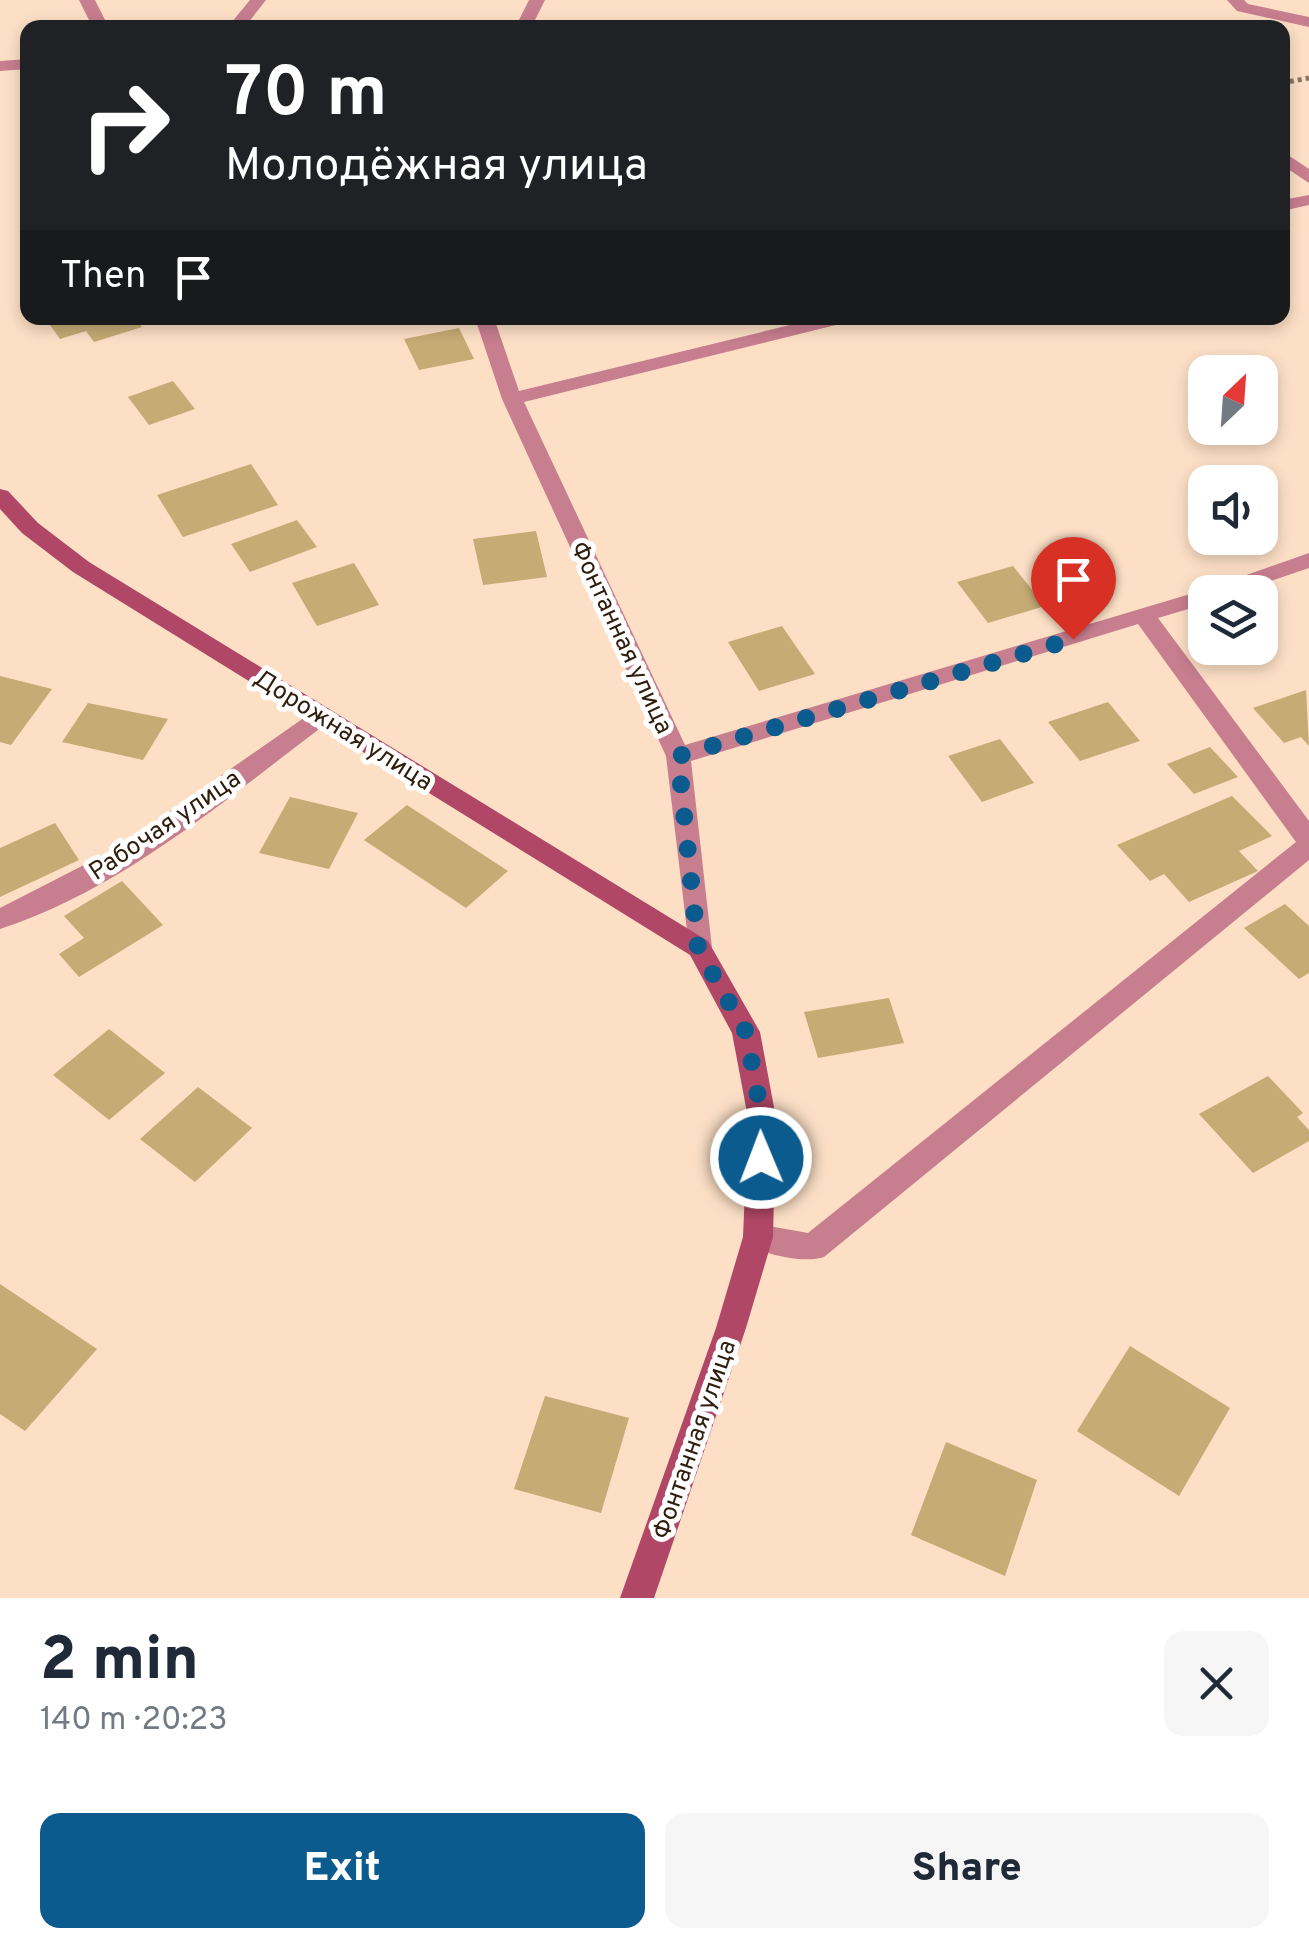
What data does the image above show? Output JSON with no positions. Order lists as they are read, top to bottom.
{
  "streets": {
    "main road": ["Фонтанная улица", "Дорожная улица"],
    "street": ["Рабочая улица"]
  },
  "crossings": [
    ["Фонтанная улица", "Дорожная улица"],
    ["Дорожная улица", "Рабочая улица"]
  ],
  "north": "top right",
  "page": {
    "turn": ["70 m", "Молодёжная улица"],
    "then": "Then",
    "heading": ["2 min", "140 m · 20:23"],
    "buttons": ["Exit", "Share"]
  }
}
